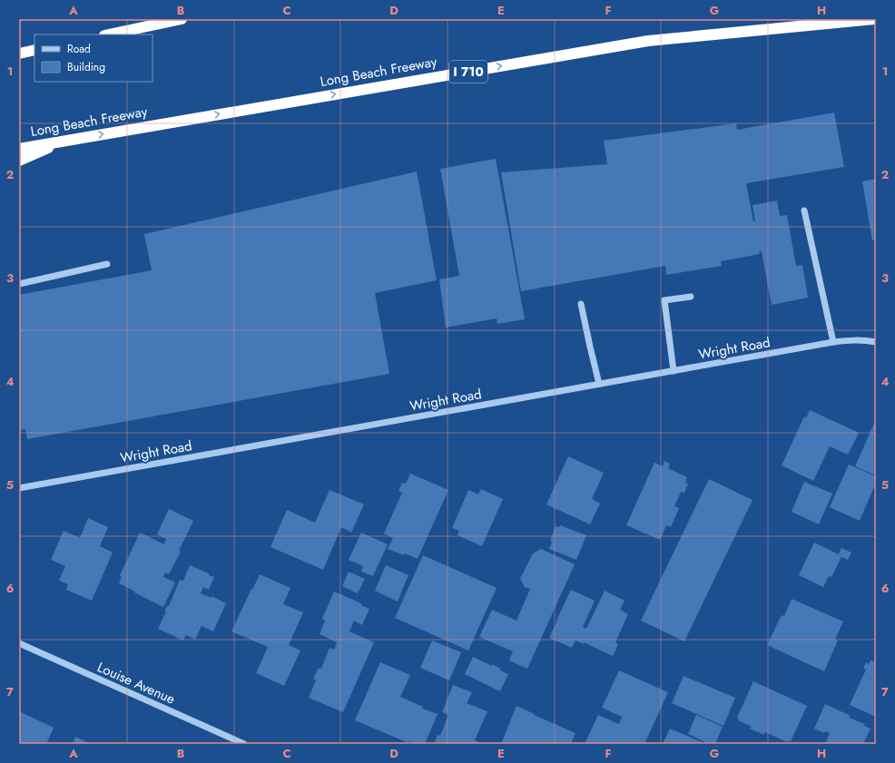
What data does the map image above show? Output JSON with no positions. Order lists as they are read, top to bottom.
{
  "streets": {
    "highway": ["Long Beach Freeway", "I 710"],
    "street": ["Wright Road", "Louise Avenue"]
  },
  "one_way": ["Long Beach Freeway"],
  "legend": ["Road", "Building"],
  "grid": {
    "columns": [
      "A",
      "B",
      "C",
      "D",
      "E",
      "F",
      "G",
      "H"
    ],
    "rows": [
      "1",
      "2",
      "3",
      "4",
      "5",
      "6",
      "7"
    ]
  }
}
